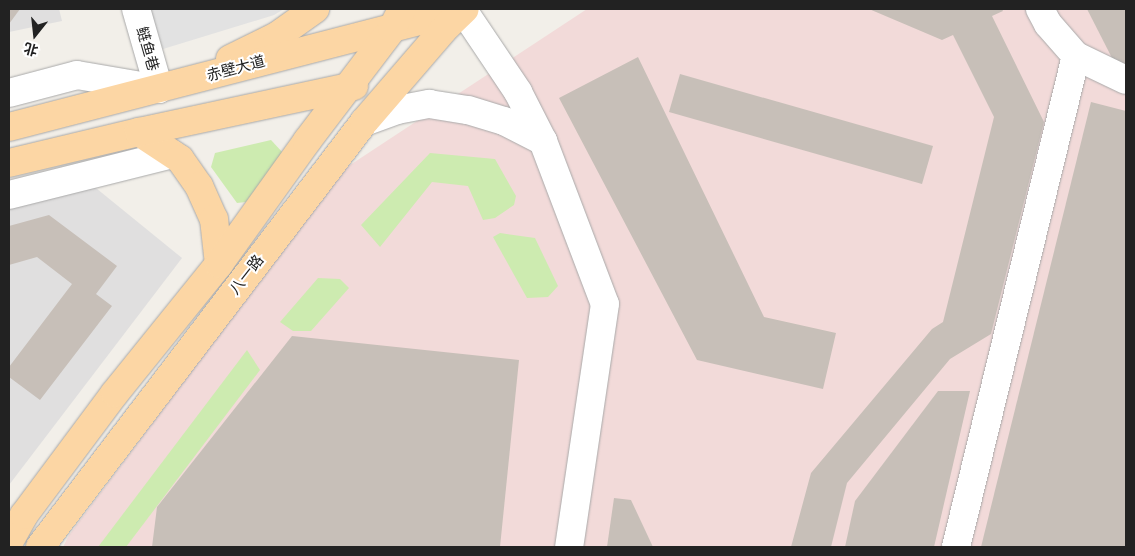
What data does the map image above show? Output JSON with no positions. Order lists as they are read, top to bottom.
{
  "streets": {
    "main road": ["赤壁大道", "八一路"],
    "street": ["鲢鱼巷"]
  },
  "crossings": [
    ["鲢鱼巷", "赤壁大道"],
    ["赤壁大道", "八一路"]
  ],
  "north": "bottom"
}
